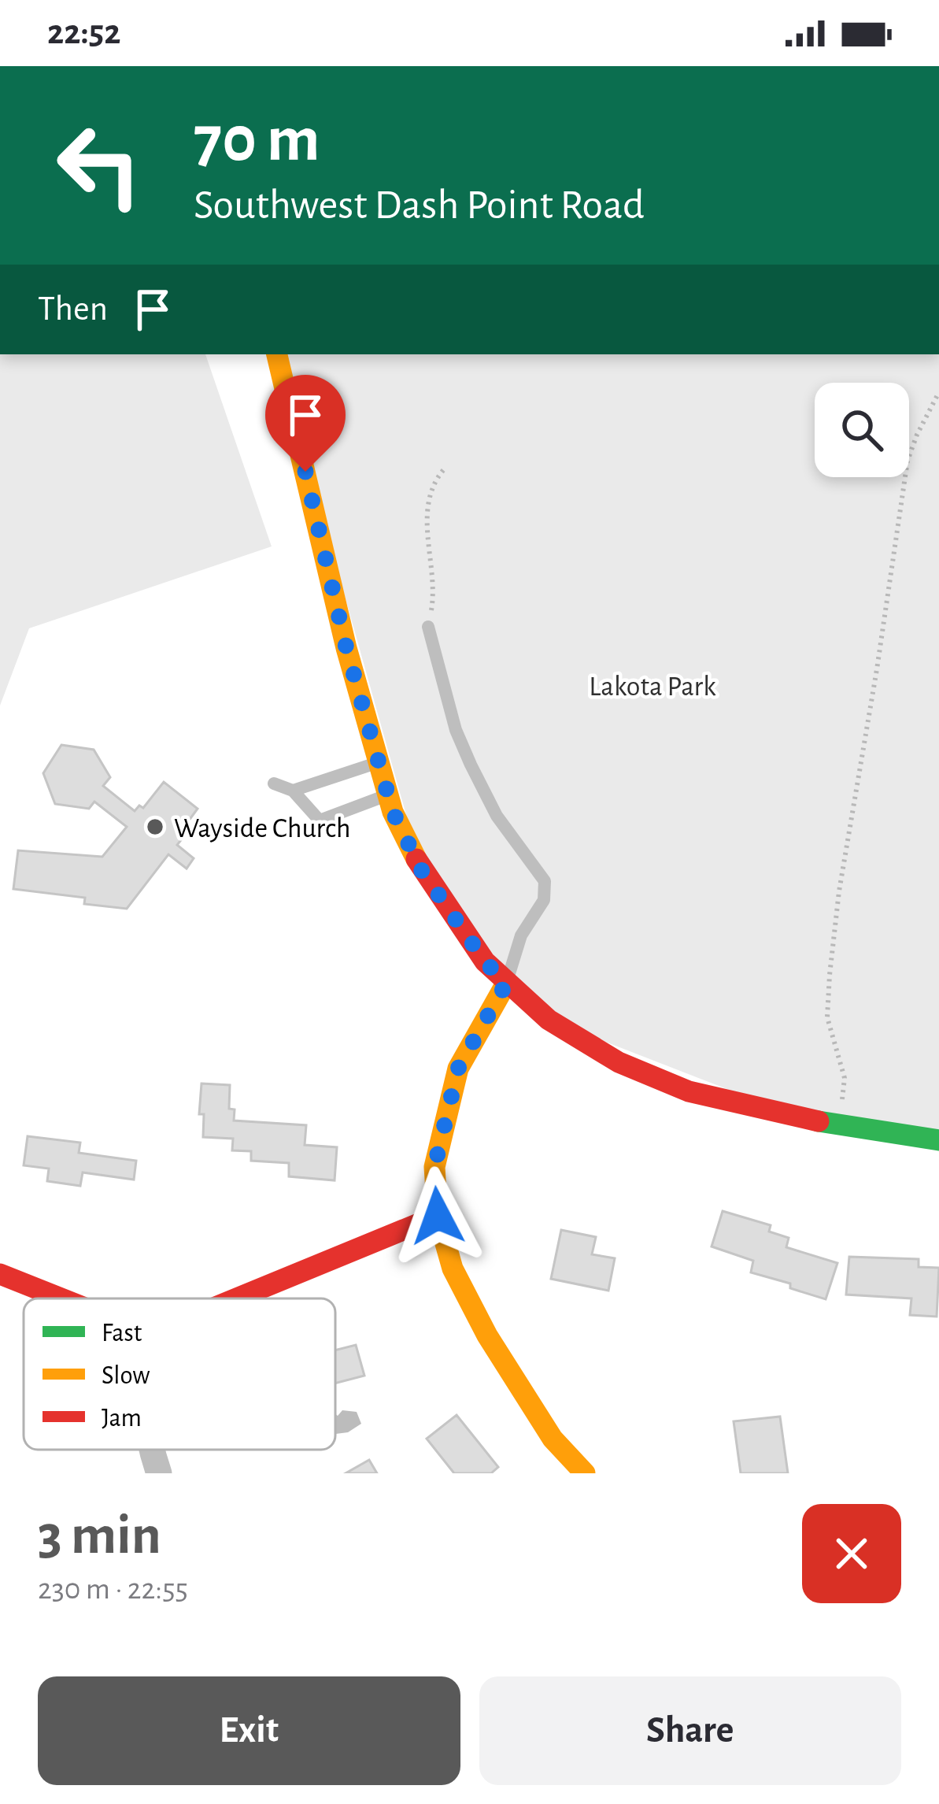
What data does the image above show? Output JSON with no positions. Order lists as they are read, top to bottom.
{
  "parks": ["Lakota Park"],
  "places": ["Wayside Church"],
  "legend": ["Fast", "Slow", "Jam"],
  "page": {
    "status": "22:52",
    "turn": ["70 m", "Southwest Dash Point Road"],
    "then": "Then",
    "heading": ["3 min", "230 m · 22:55"],
    "buttons": ["Exit", "Share"]
  }
}
